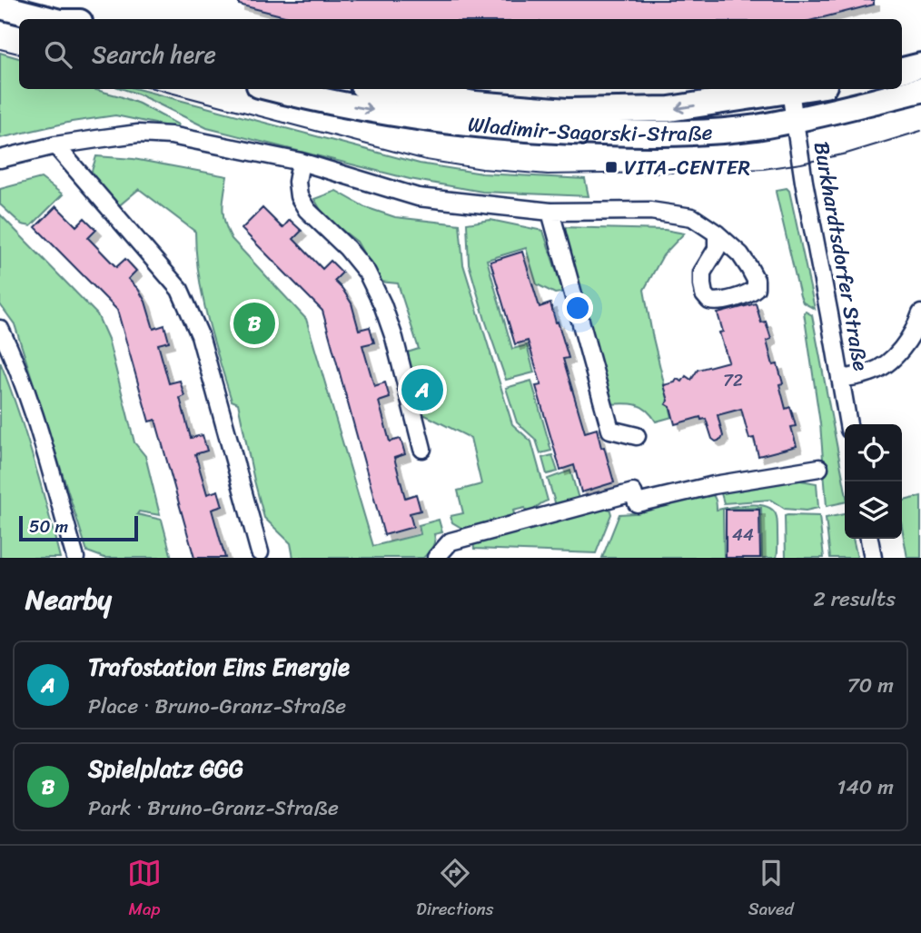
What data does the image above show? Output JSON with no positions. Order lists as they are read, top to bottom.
{
  "streets": {
    "main road": ["Wladimir-Sagorski-Straße"],
    "street": ["Burkhardtsdorfer Straße"]
  },
  "crossings": [
    ["Wladimir-Sagorski-Straße", "Burkhardtsdorfer Straße"]
  ],
  "places": {
    "transit": ["VITA-CENTER"]
  },
  "house_numbers": ["72", "44"],
  "scale_bar": "50 m",
  "page": {
    "search": "Search here",
    "pins": ["B", "A"],
    "scale": "50 m",
    "heading": ["Nearby", "2 results"],
    "list": [
      {
        "mark": "A",
        "name": "Trafostation Eins Energie",
        "note": "Place · Bruno-Granz-Straße",
        "value": "70 m"
      },
      {
        "mark": "B",
        "name": "Spielplatz GGG",
        "note": "Park · Bruno-Granz-Straße",
        "value": "140 m"
      }
    ],
    "nav": ["Map", "Directions", "Saved"]
  }
}
